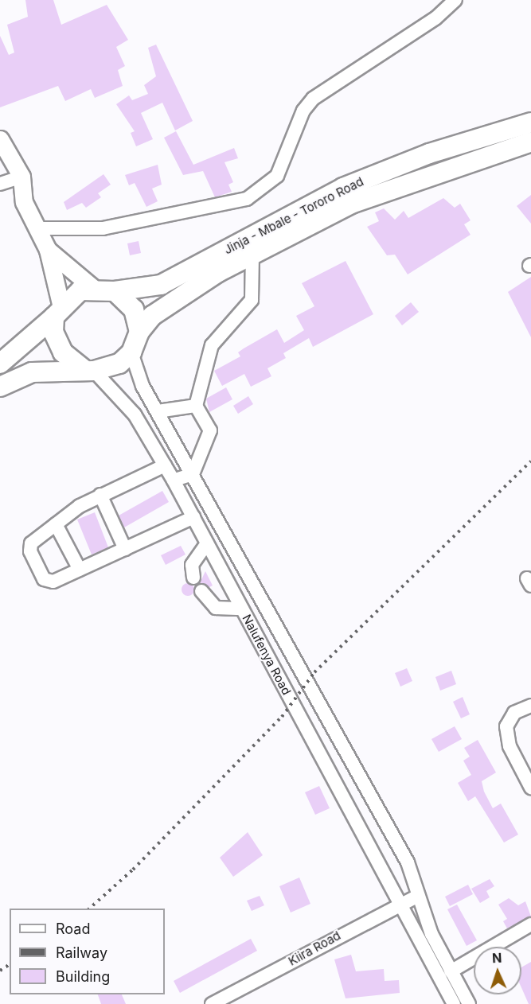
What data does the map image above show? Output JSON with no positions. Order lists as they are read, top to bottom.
{
  "streets": {
    "highway": ["Jinja - Mbale - Tororo Road"],
    "street": ["Nalufenya Road", "Kiira Road"]
  },
  "crossings": [
    ["Jinja - Mbale - Tororo Road", "Nalufenya Road"],
    ["Nalufenya Road", "Kiira Road"]
  ],
  "legend": ["Road", "Railway", "Building"],
  "north": "top"
}
